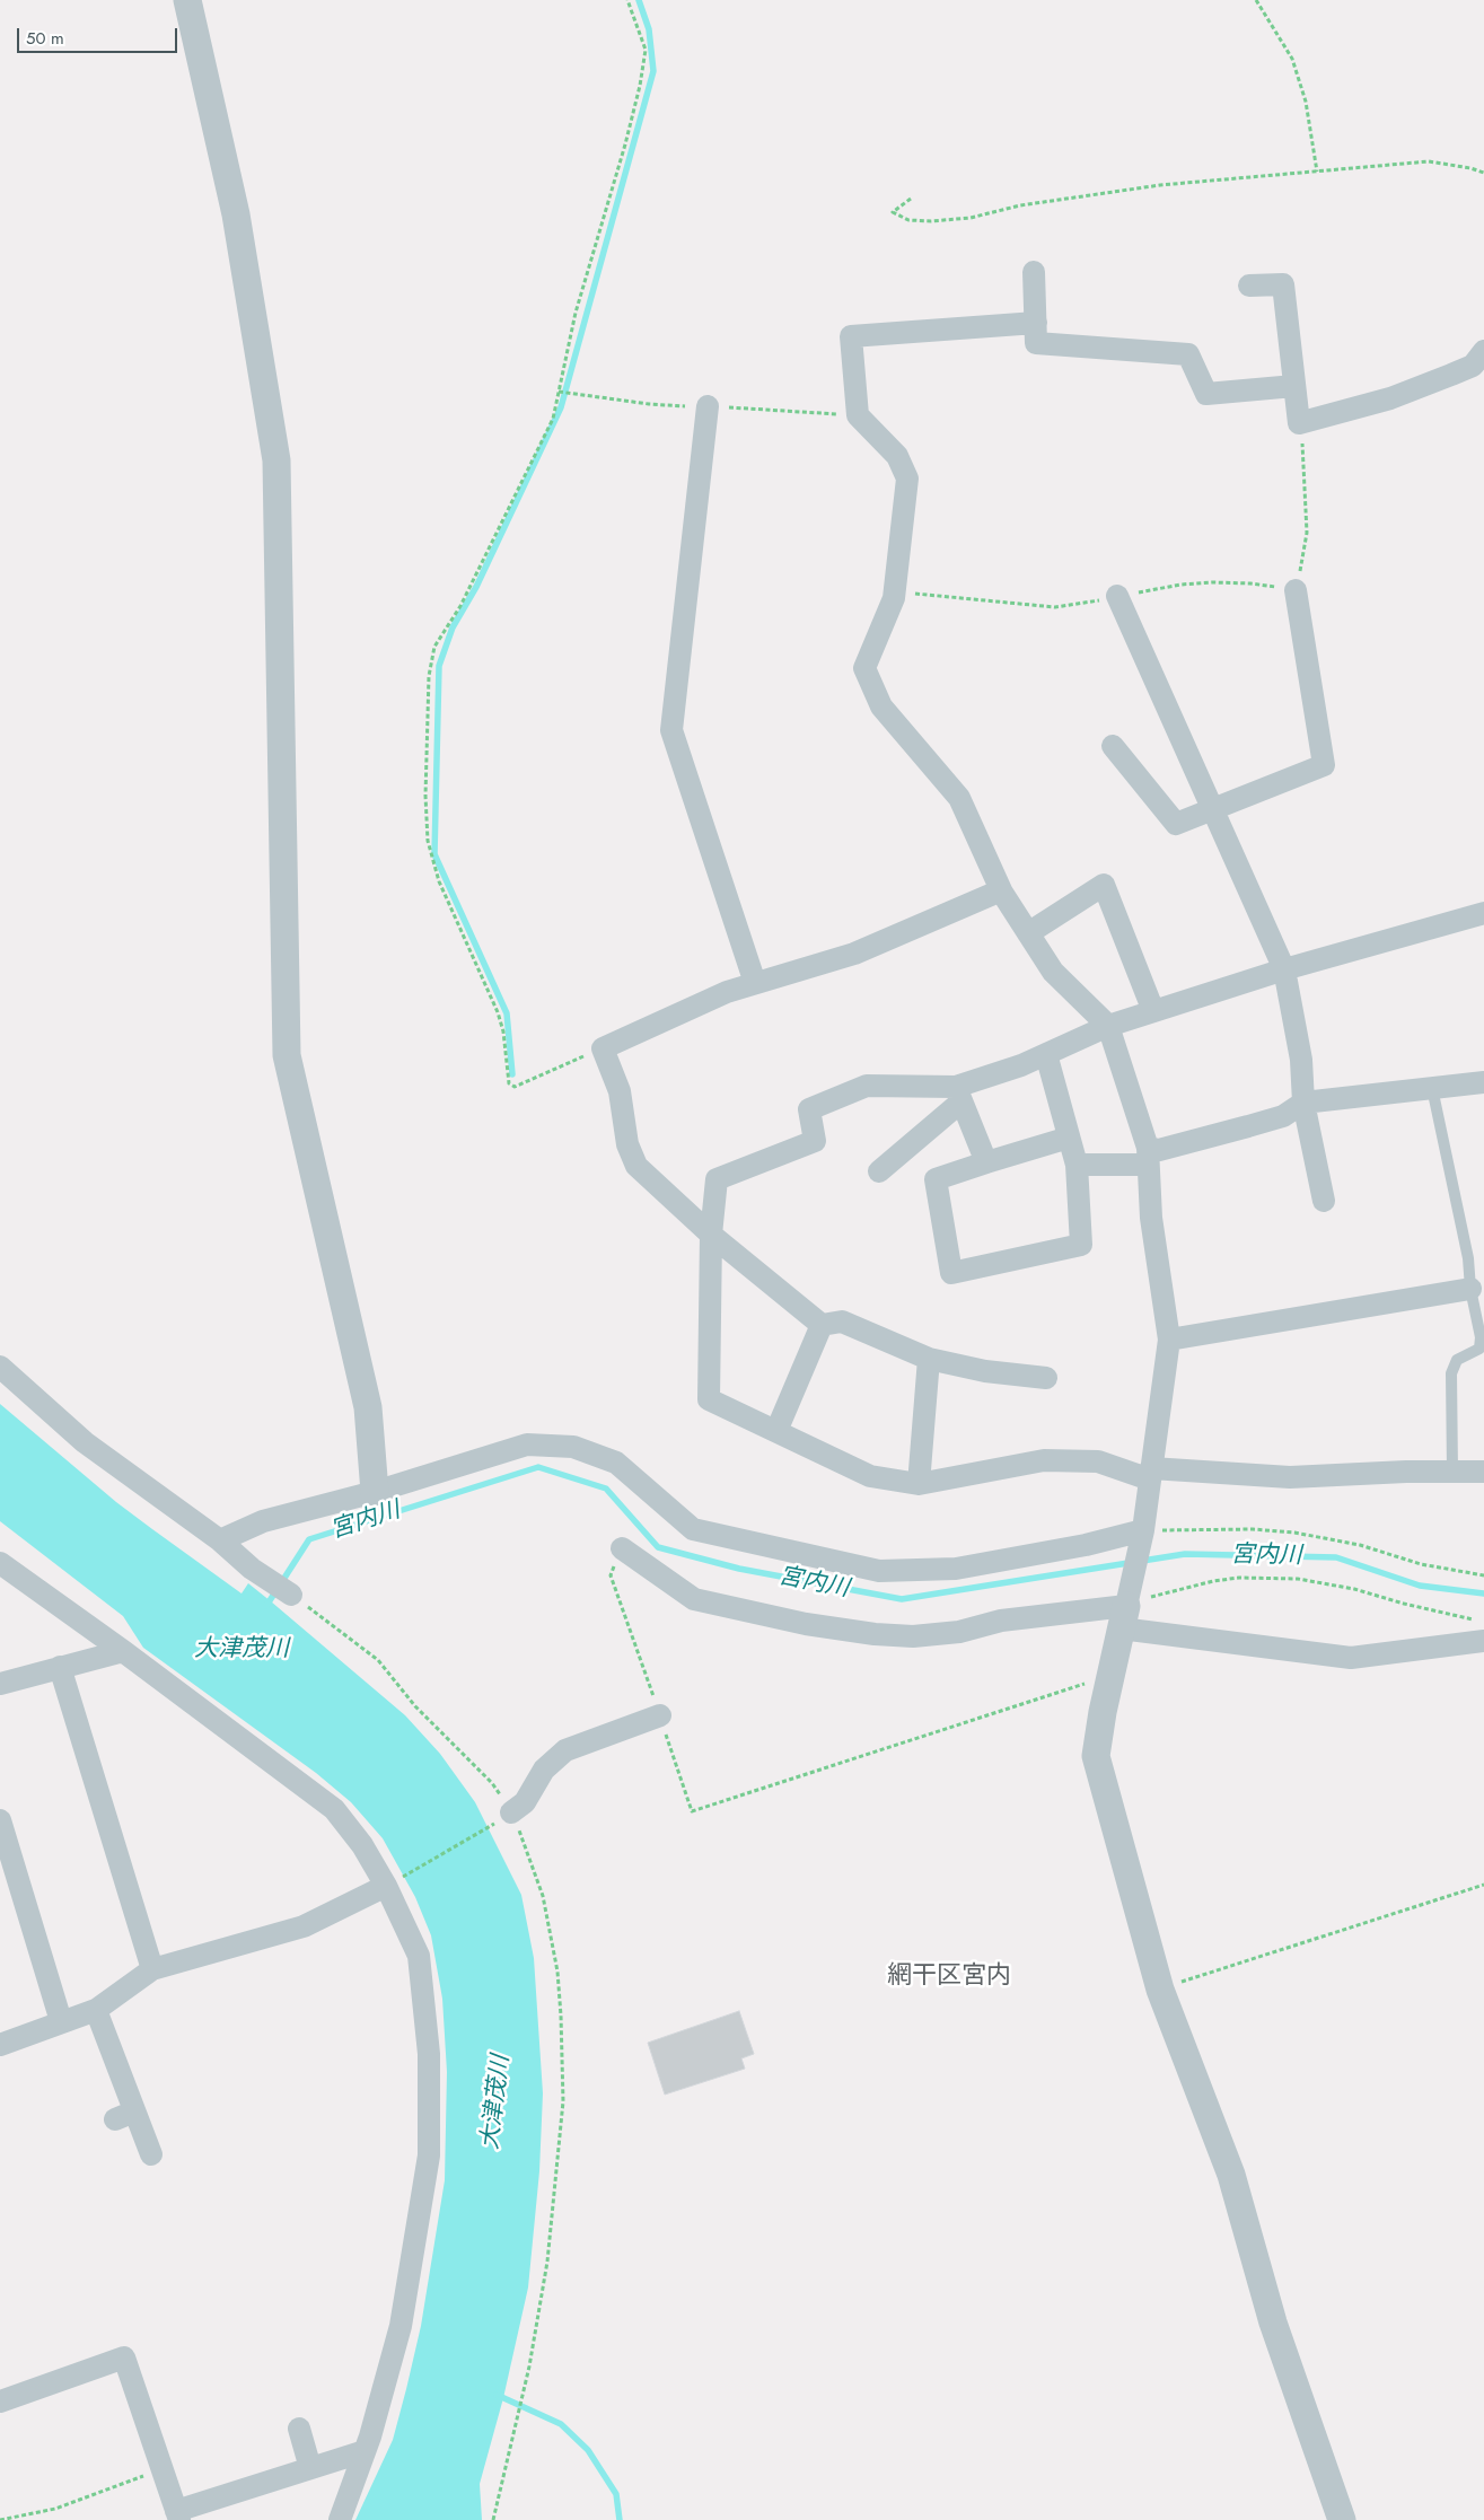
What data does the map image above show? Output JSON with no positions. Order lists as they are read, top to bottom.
{
  "districts": ["網干区宮内"],
  "water": ["宮内川", "大津茂川"],
  "scale_bar": "50 m"
}
